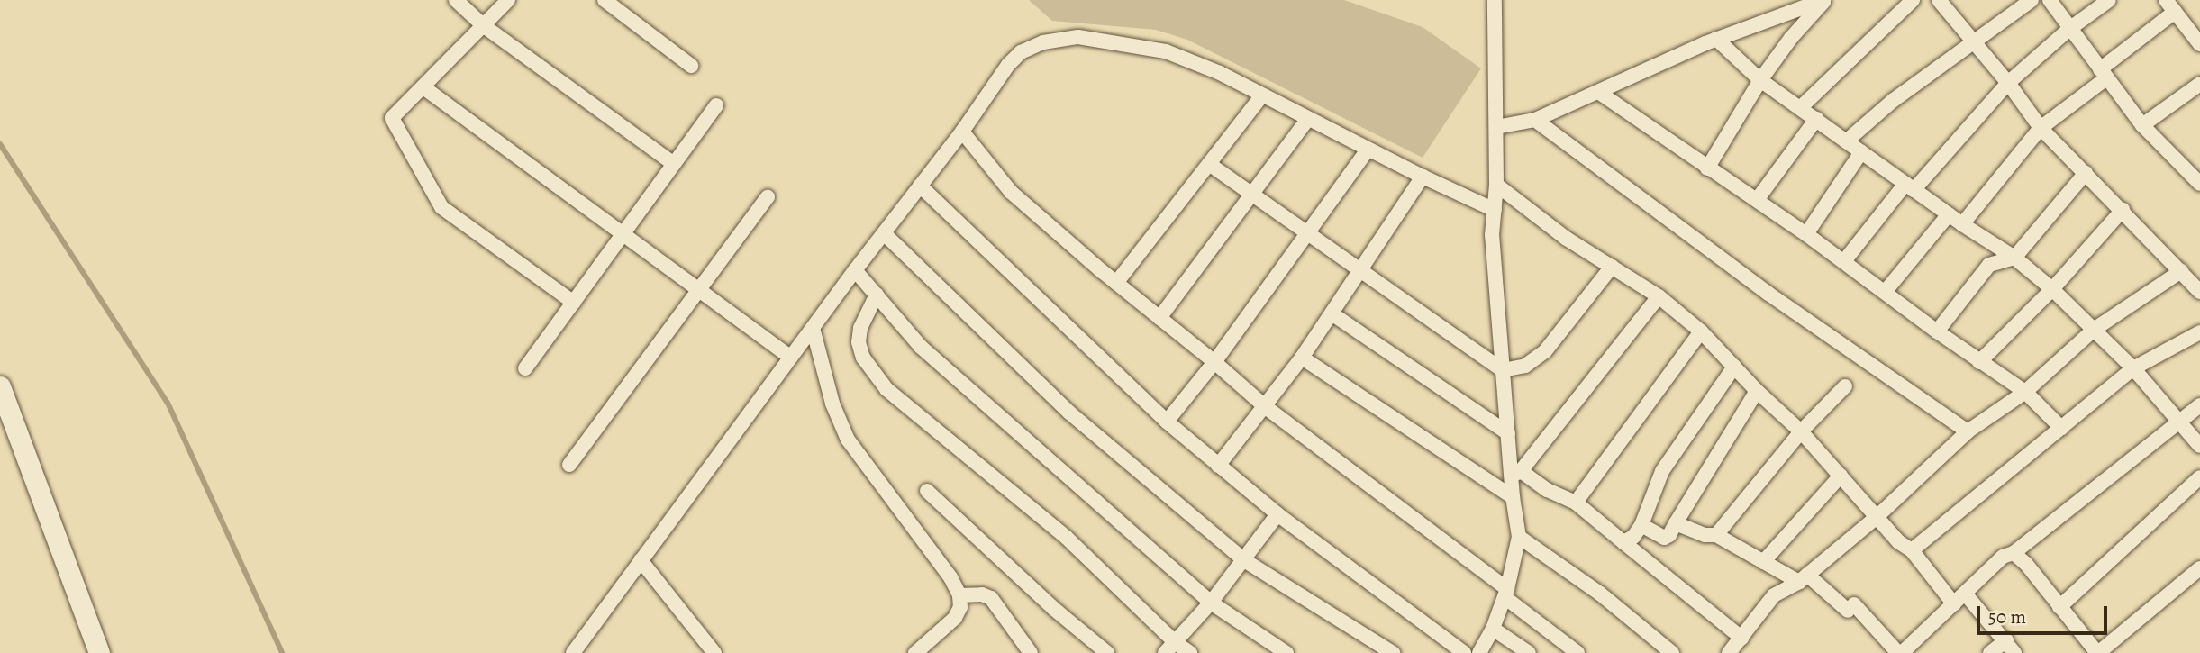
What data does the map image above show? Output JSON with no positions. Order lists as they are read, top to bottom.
{
  "scale_bar": "50 m"
}
